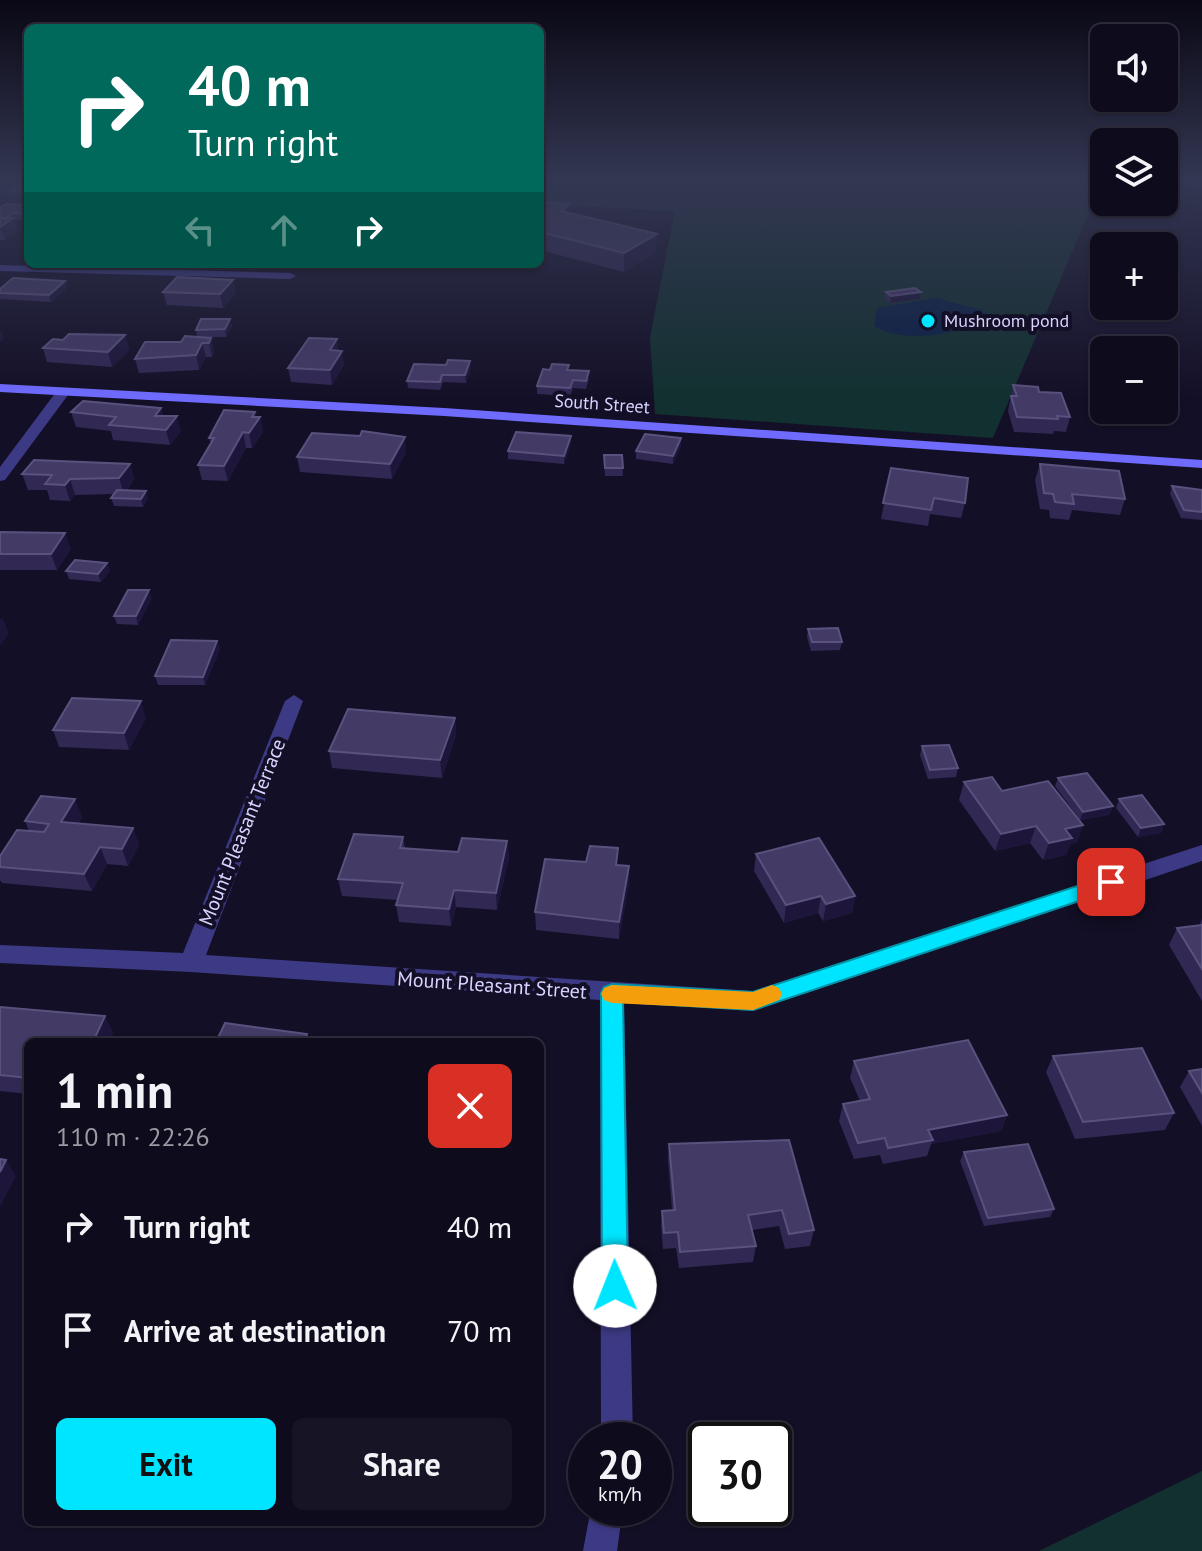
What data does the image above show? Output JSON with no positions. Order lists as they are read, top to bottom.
{
  "streets": {
    "main road": ["South Street"],
    "street": ["Mount Pleasant Terrace", "Mount Pleasant Street"]
  },
  "crossings": [
    ["Mount Pleasant Terrace", "Mount Pleasant Street"]
  ],
  "places": ["Mushroom pond"],
  "page": {
    "map_buttons": ["+", "−"],
    "turn": ["40 m", "Turn right"],
    "heading": ["1 min", "110 m · 22:26"],
    "list": [
      {
        "name": "Turn right",
        "value": "40 m"
      },
      {
        "name": "Arrive at destination",
        "value": "70 m"
      }
    ],
    "buttons": ["Exit", "Share"],
    "speed": "20 km/h",
    "limit": "30"
  }
}
